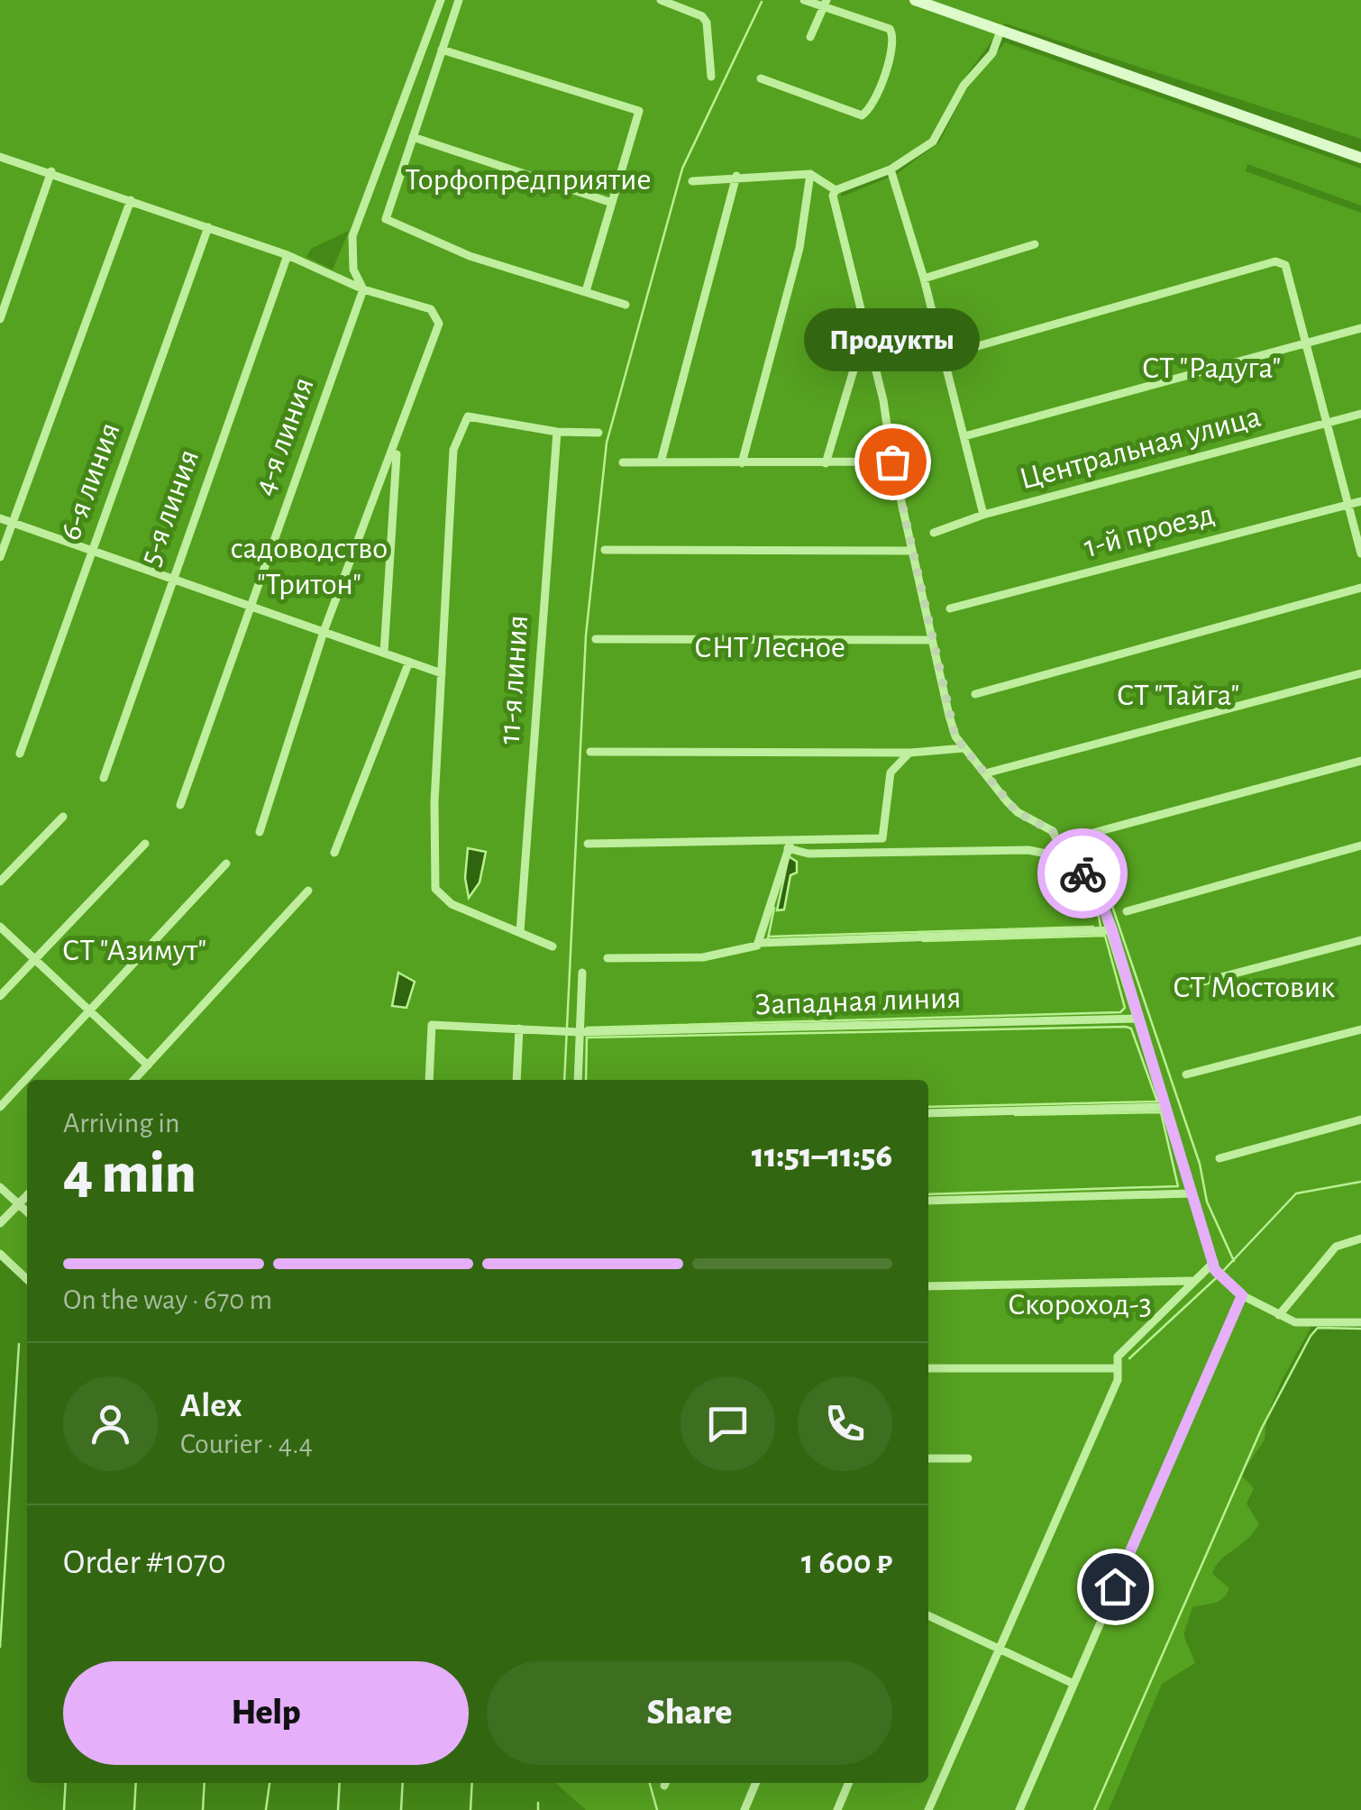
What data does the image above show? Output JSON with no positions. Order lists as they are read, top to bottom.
{
  "streets": {
    "street": [
      "4-я линия",
      "Центральная улица",
      "6-я линия",
      "5-я линия",
      "1-й проезд",
      "11-я линия",
      "Западная линия"
    ]
  },
  "parks": [
    "Торфопредприятие",
    "СТ \"Радуга\"",
    "садоводство \"Тритон\"",
    "СНТ Лесное",
    "СТ \"Тайга\"",
    "СТ \"Азимут\"",
    "СТ Мостовик",
    "Скороход-3"
  ],
  "places": ["Продукты"],
  "page": {
    "bubble": "Продукты",
    "heading": ["4 min", "Arriving in", "11:51–11:56"],
    "panel": [
      "Alex",
      "Courier · 4.4",
      "Order #1070",
      "1 600 ₽"
    ],
    "bar": "On the way · 670 m",
    "buttons": ["Help", "Share"]
  }
}
